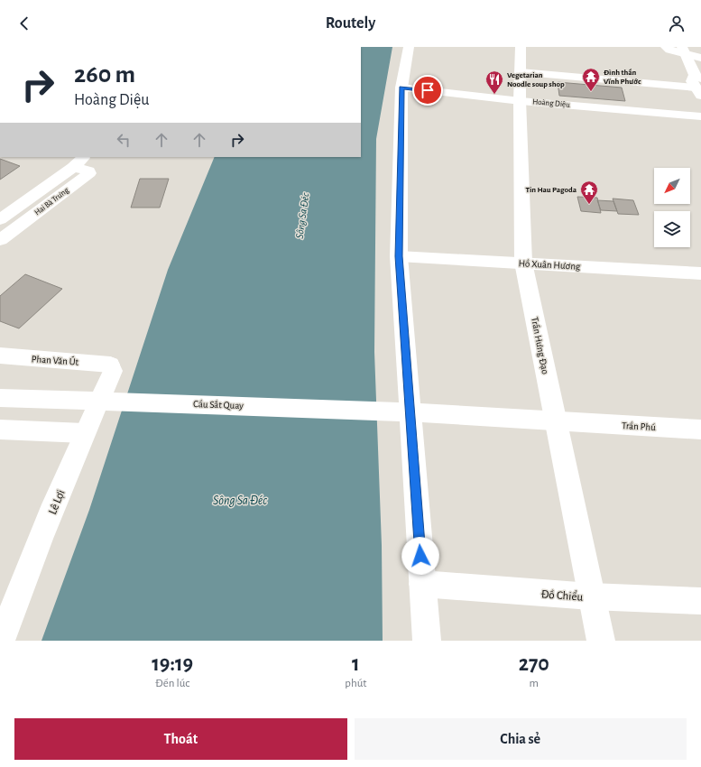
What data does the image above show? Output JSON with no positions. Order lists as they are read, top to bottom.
{
  "streets": {
    "street": [
      "Hoàng Diệu",
      "Hai Bà Trưng",
      "Hồ Xuân Hương",
      "Trần Hưng Đạo",
      "Phan Văn Út",
      "Cầu Sắt Quay",
      "Trần Phú",
      "Lê Lợi",
      "Đồ Chiểu"
    ]
  },
  "crossings": [
    ["Hoàng Diệu", "Trần Hưng Đạo"],
    ["Hồ Xuân Hương", "Trần Hưng Đạo"],
    ["Trần Hưng Đạo", "Đồ Chiểu"],
    ["Phan Văn Út", "Lê Lợi"],
    ["Cầu Sắt Quay", "Trần Phú"]
  ],
  "water": ["Sông Sa Đéc"],
  "places": {
    "temple": ["Đình thần Vĩnh Phước", "Tin Hau Pagoda"],
    "restaurant": ["Vegetarian Noodle soup shop"]
  },
  "north": "bottom left",
  "page": {
    "header": "Routely",
    "turn": ["260 m", "Hoàng Diệu"],
    "eta": [
      "19:19",
      "Đến lúc",
      "1",
      "phút",
      "270",
      "m"
    ],
    "buttons": ["Thoát", "Chia sẻ"]
  }
}
